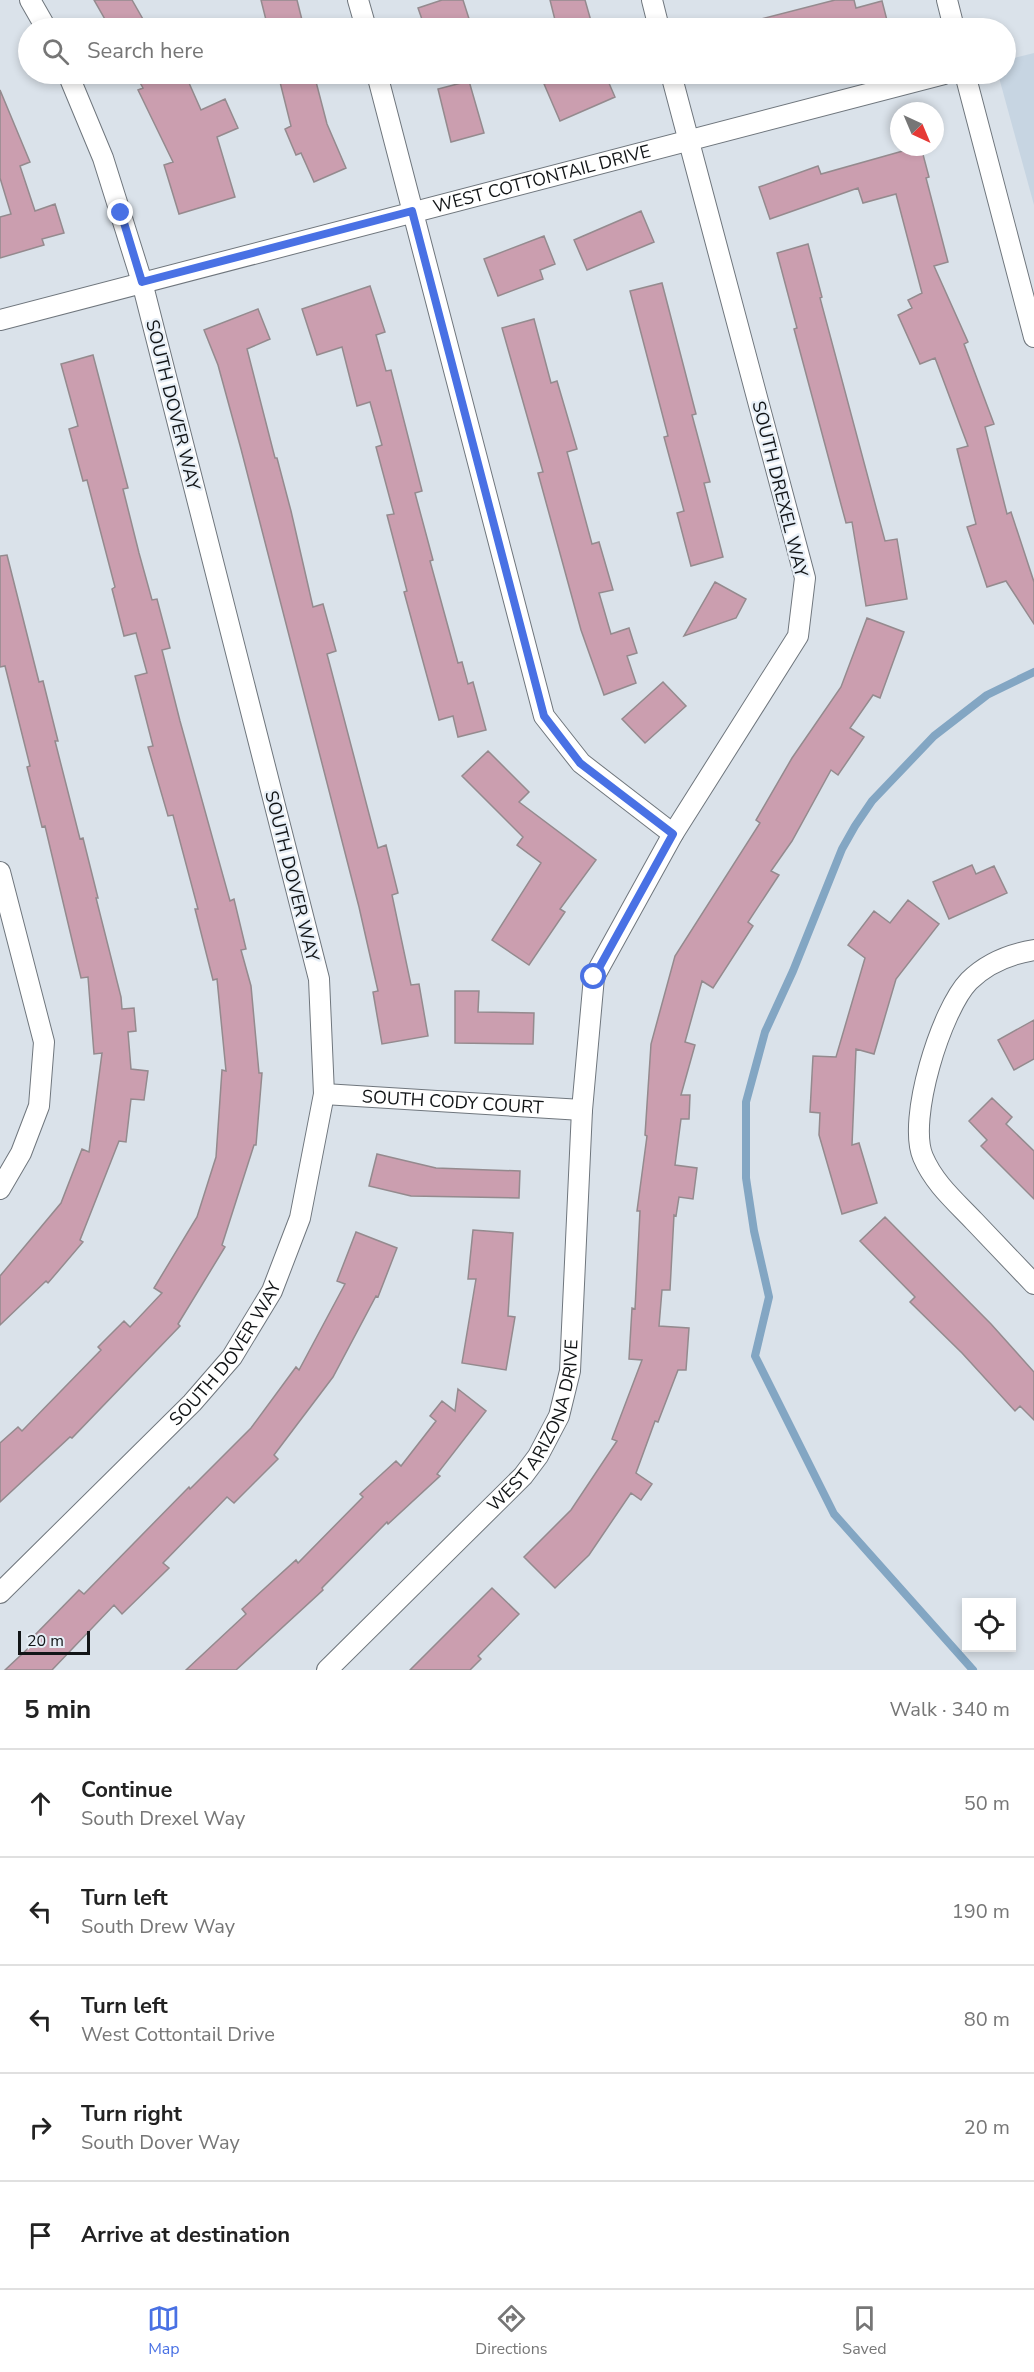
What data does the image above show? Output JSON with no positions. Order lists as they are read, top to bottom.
{
  "streets": {
    "street": [
      "WEST COTTONTAIL DRIVE",
      "SOUTH DOVER WAY",
      "SOUTH DREXEL WAY",
      "SOUTH CODY COURT",
      "WEST ARIZONA DRIVE"
    ]
  },
  "crossings": [
    ["WEST COTTONTAIL DRIVE", "SOUTH DOVER WAY"],
    ["WEST COTTONTAIL DRIVE", "SOUTH DREXEL WAY"],
    ["SOUTH DOVER WAY", "SOUTH CODY COURT"],
    ["SOUTH DREXEL WAY", "SOUTH CODY COURT"],
    ["SOUTH DREXEL WAY", "WEST ARIZONA DRIVE"],
    ["SOUTH CODY COURT", "WEST ARIZONA DRIVE"]
  ],
  "scale_bar": "20 m",
  "north": "bottom right",
  "page": {
    "search": "Search here",
    "scale": "20 m",
    "heading": ["5 min", "Walk · 340 m"],
    "list": [
      ["Continue", "South Drexel Way", "50 m"],
      ["Turn left", "South Drew Way", "190 m"],
      ["Turn left", "West Cottontail Drive", "80 m"],
      ["Turn right", "South Dover Way", "20 m"],
      "Arrive at destination"
    ],
    "nav": ["Map", "Directions", "Saved"]
  }
}
